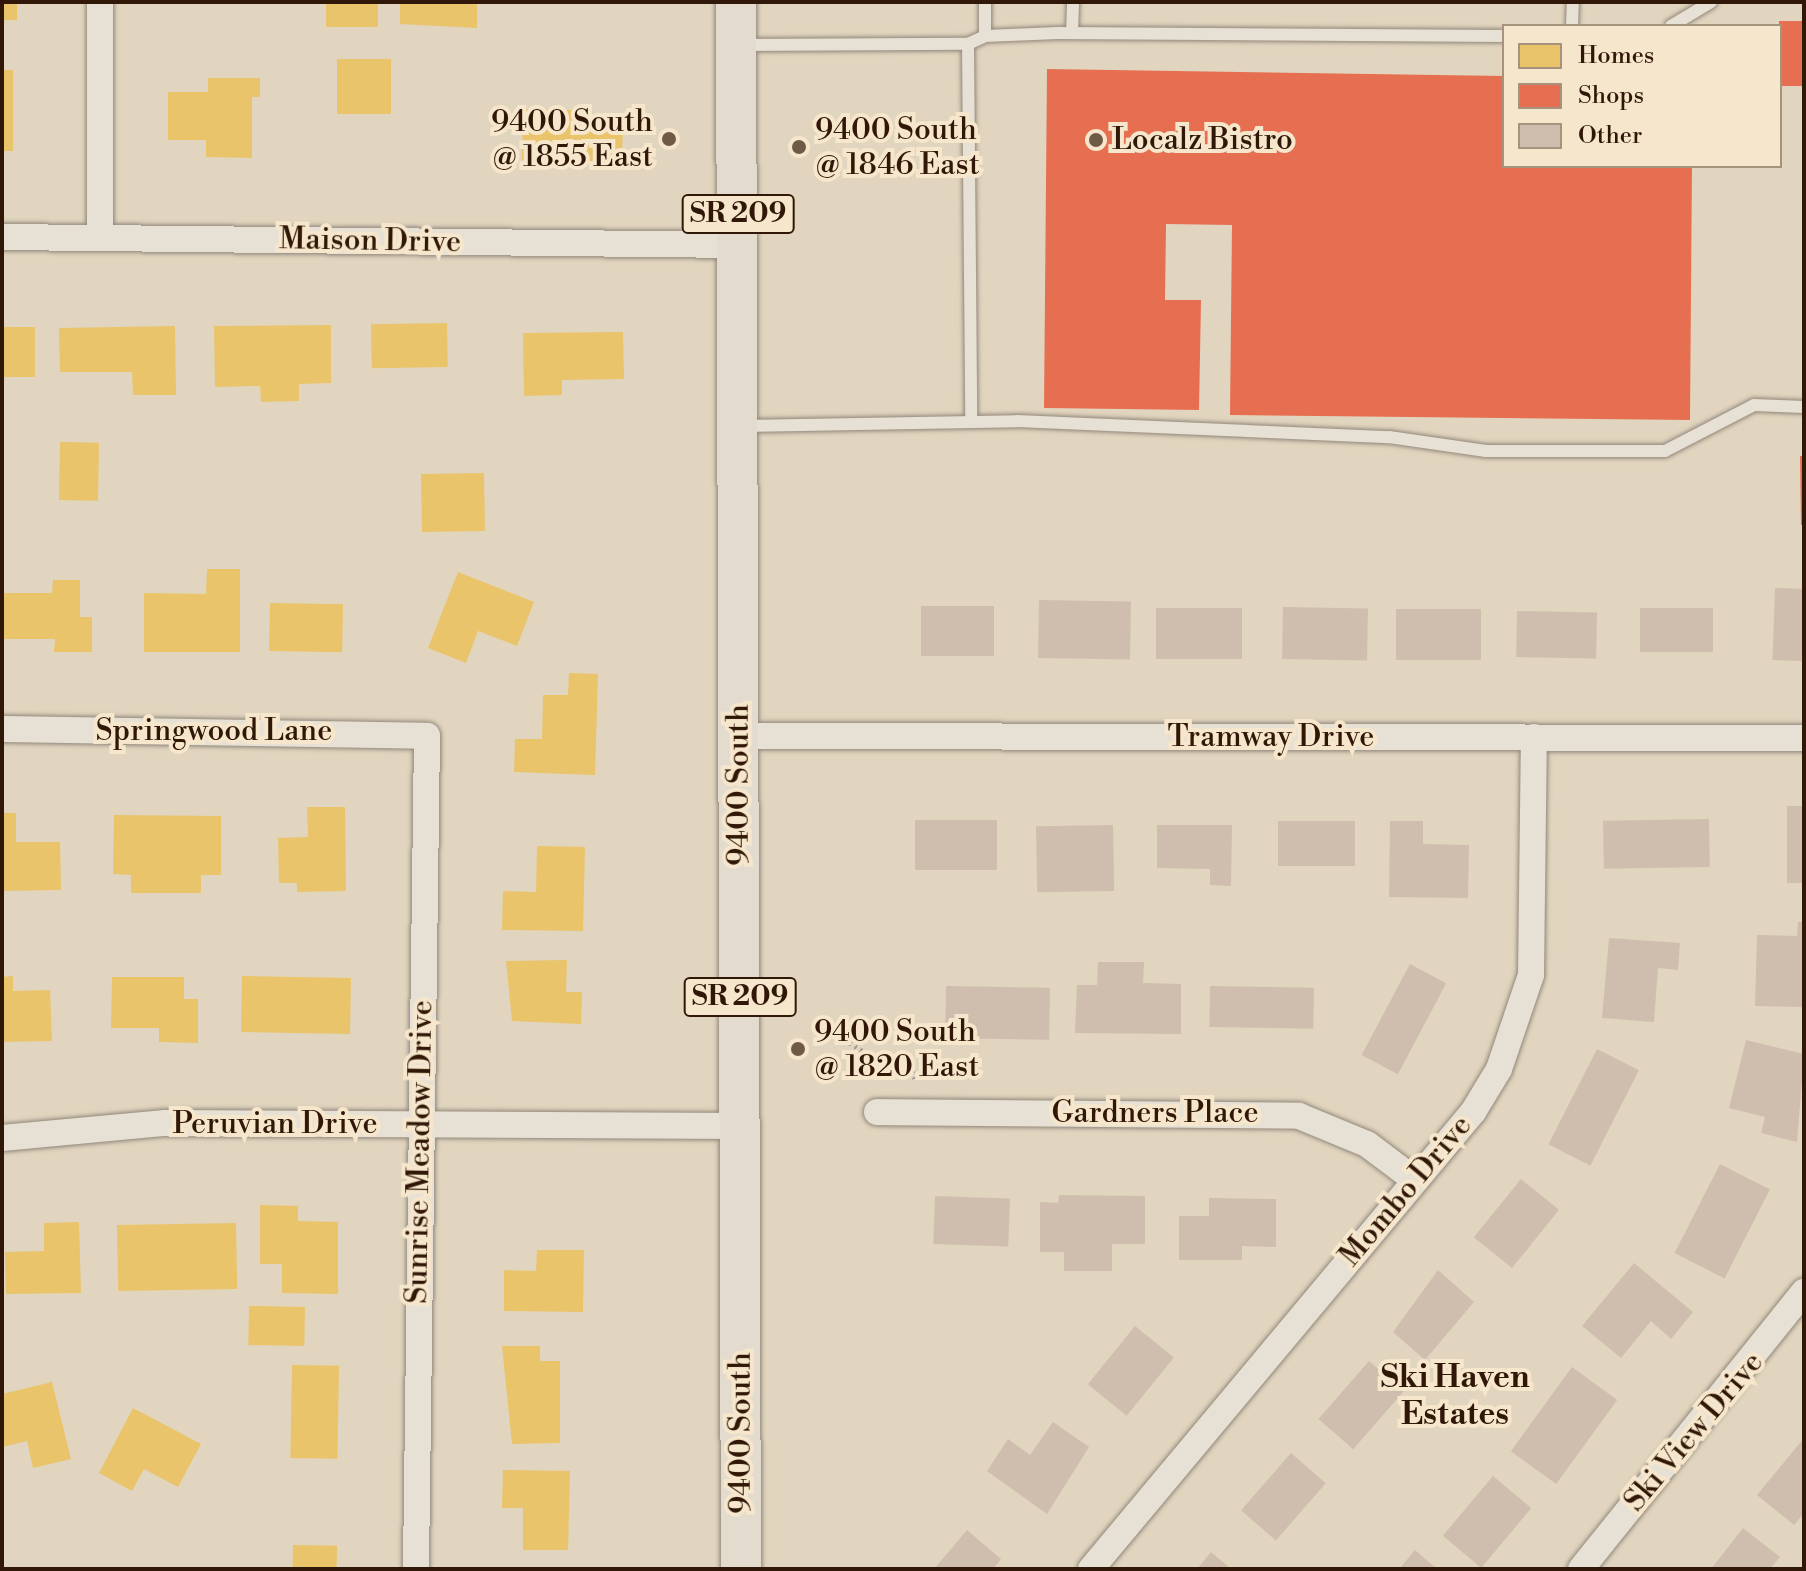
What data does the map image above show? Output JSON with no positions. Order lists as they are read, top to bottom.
{
  "streets": {
    "main road": ["SR 209", "9400 South"],
    "street": [
      "Maison Drive",
      "Springwood Lane",
      "Tramway Drive",
      "Gardners Place",
      "Peruvian Drive",
      "Sunrise Meadow Drive",
      "Mombo Drive",
      "Ski View Drive"
    ]
  },
  "crossings": [
    ["Maison Drive", "9400 South"],
    ["Springwood Lane", "Sunrise Meadow Drive"],
    ["Tramway Drive", "9400 South"],
    ["Tramway Drive", "Mombo Drive"],
    ["9400 South", "Peruvian Drive"],
    ["Gardners Place", "Mombo Drive"],
    ["Peruvian Drive", "Sunrise Meadow Drive"]
  ],
  "districts": ["Ski Haven Estates"],
  "places": [
    "9400 South @ 1855 East",
    "Localz Bistro",
    "9400 South @ 1846 East",
    "9400 South @ 1820 East"
  ],
  "legend": ["Homes", "Shops", "Other"]
}
